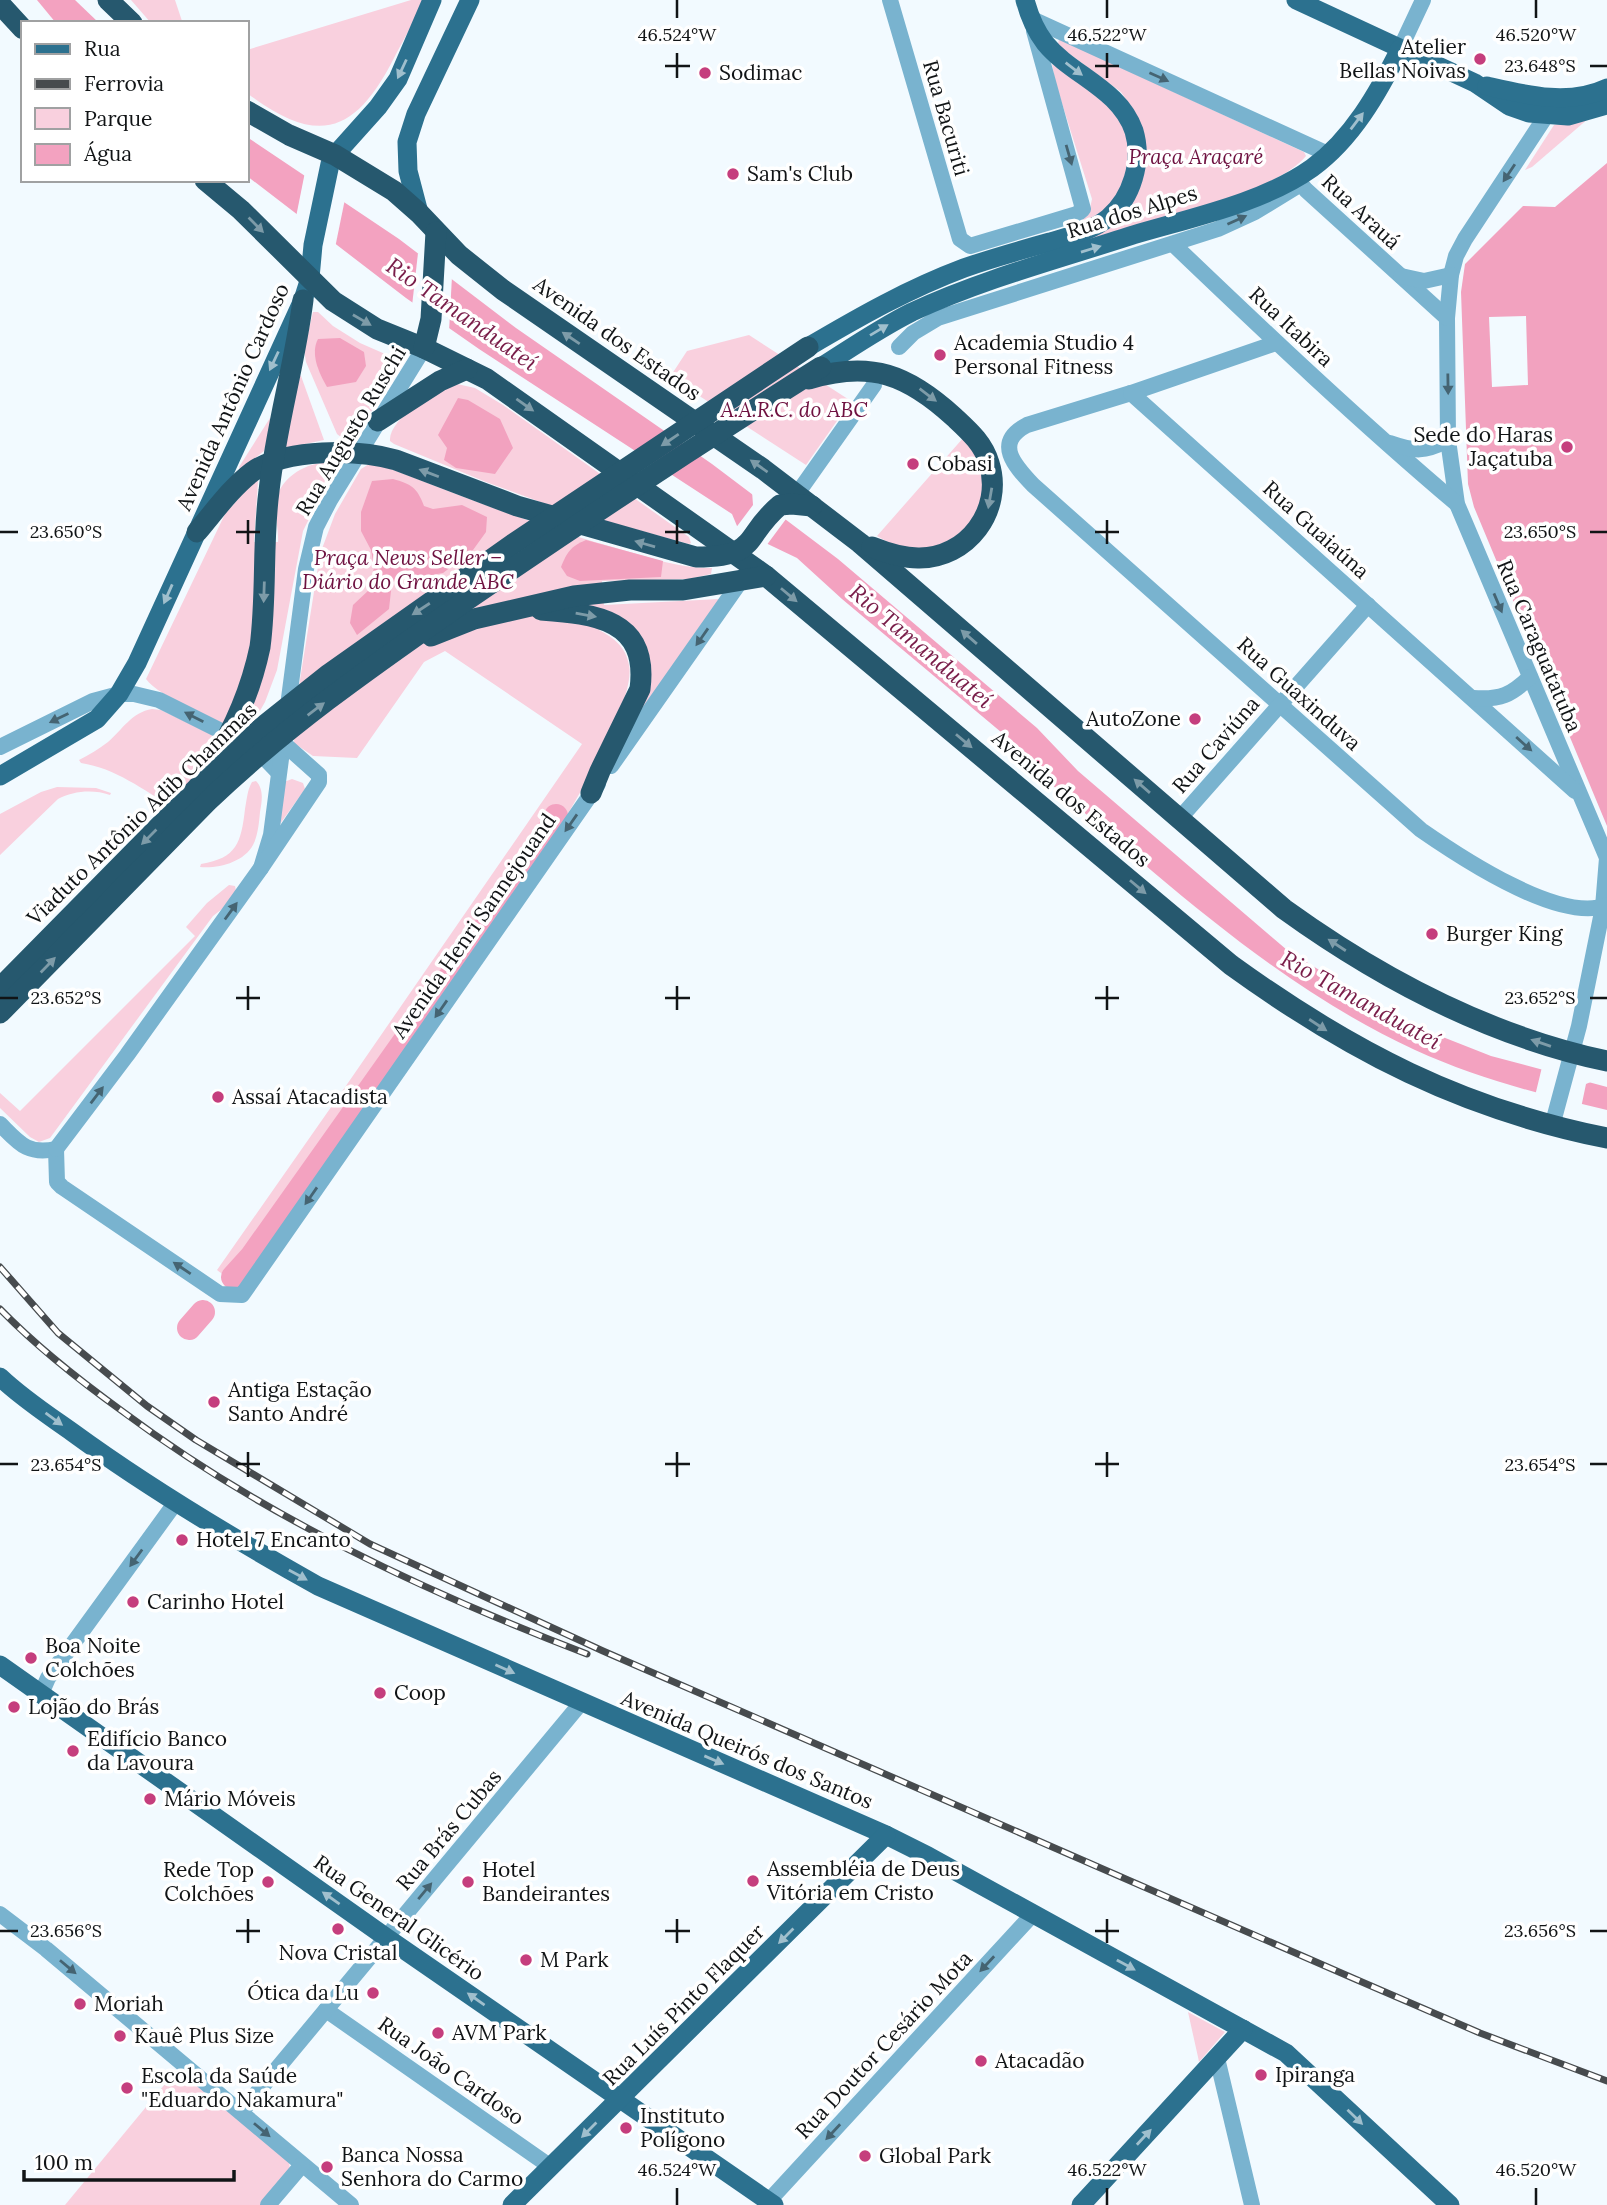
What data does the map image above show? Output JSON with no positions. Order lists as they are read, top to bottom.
{
  "streets": {
    "highway": ["Avenida dos Estados", "Viaduto Antônio Adib Chammas"],
    "main road": [
      "Rua dos Alpes",
      "Avenida Antônio Cardoso",
      "Avenida Queirós dos Santos",
      "Rua General Glicério",
      "Rua Luís Pinto Flaquer"
    ],
    "street": [
      "Rua Bacuriti",
      "Rua Arauá",
      "Rua Itabira",
      "Rua Augusto Ruschi",
      "Rua Guaiaúna",
      "Rua Caraguatatuba",
      "Rua Guaxinduva",
      "Rua Caviúna",
      "Avenida Henri Sannejouand",
      "Rua Brás Cubas",
      "Rua Doutor Cesário Mota",
      "Rua João Cardoso"
    ]
  },
  "crossings": [
    ["Rua dos Alpes", "Rua Arauá"],
    ["Rua dos Alpes", "Rua Itabira"],
    ["Rua dos Alpes", "Viaduto Antônio Adib Chammas"],
    ["Rua Arauá", "Rua Caraguatatuba"],
    ["Rua Itabira", "Rua Caraguatatuba"],
    ["Avenida dos Estados", "Avenida Antônio Cardoso"],
    ["Avenida dos Estados", "Rua Augusto Ruschi"],
    ["Avenida dos Estados", "Rua Caraguatatuba"],
    ["Avenida dos Estados", "Rua Caviúna"],
    ["Avenida dos Estados", "Avenida Henri Sannejouand"],
    ["Rua Augusto Ruschi", "Avenida Henri Sannejouand"],
    ["Rua Guaiaúna", "Rua Caraguatatuba"],
    ["Rua Guaiaúna", "Rua Guaxinduva"],
    ["Rua Guaiaúna", "Rua Caviúna"],
    ["Rua Caraguatatuba", "Rua Guaxinduva"],
    ["Rua Guaxinduva", "Rua Caviúna"],
    ["Avenida Queirós dos Santos", "Rua Brás Cubas"],
    ["Avenida Queirós dos Santos", "Rua Luís Pinto Flaquer"],
    ["Avenida Queirós dos Santos", "Rua Doutor Cesário Mota"],
    ["Rua Brás Cubas", "Rua General Glicério"],
    ["Rua Brás Cubas", "Rua João Cardoso"],
    ["Rua General Glicério", "Rua Luís Pinto Flaquer"],
    ["Rua General Glicério", "Rua Doutor Cesário Mota"],
    ["Rua Luís Pinto Flaquer", "Rua João Cardoso"]
  ],
  "one_way": [
    "Rua Caraguatatuba",
    "Avenida Queirós dos Santos",
    "Rua Brás Cubas",
    "Rua General Glicério",
    "Rua Luís Pinto Flaquer",
    "Rua Doutor Cesário Mota"
  ],
  "water": ["Rio Tamanduateí"],
  "parks": ["Praça Araçaré", "A.A.R.C. do ABC", "Praça News Seller – Diário do Grande ABC"],
  "places": [
    "Atelier Bellas Noivas",
    "Sodimac",
    "Sam's Club",
    "Academia Studio 4 Personal Fitness",
    "Sede do Haras Jaçatuba",
    "Cobasi",
    "AutoZone",
    "Burger King",
    "Assaí Atacadista",
    "Antiga Estação Santo André",
    "Hotel 7 Encanto",
    "Carinho Hotel",
    "Boa Noite Colchões",
    "Coop",
    "Lojão do Brás",
    "Edifício Banco da Lavoura",
    "Mário Móveis",
    "Assembléia de Deus Vitória em Cristo",
    "Rede Top Colchões",
    "Hotel Bandeirantes",
    "Nova Cristal",
    "M Park",
    "Ótica da Lu",
    "Moriah",
    "AVM Park",
    "Kauê Plus Size",
    "Atacadão",
    "Ipiranga",
    "Escola da Saúde \"Eduardo Nakamura\"",
    "Instituto Polígono",
    "Global Park",
    "Banca Nossa Senhora do Carmo"
  ],
  "legend": [
    "Rua",
    "Ferrovia",
    "Parque",
    "Água"
  ],
  "scale_bar": "100 m",
  "coordinates": [
    "46.524°W",
    "46.522°W",
    "46.520°W",
    "23.648°S",
    "23.650°S",
    "23.652°S",
    "23.654°S",
    "23.656°S"
  ]
}
